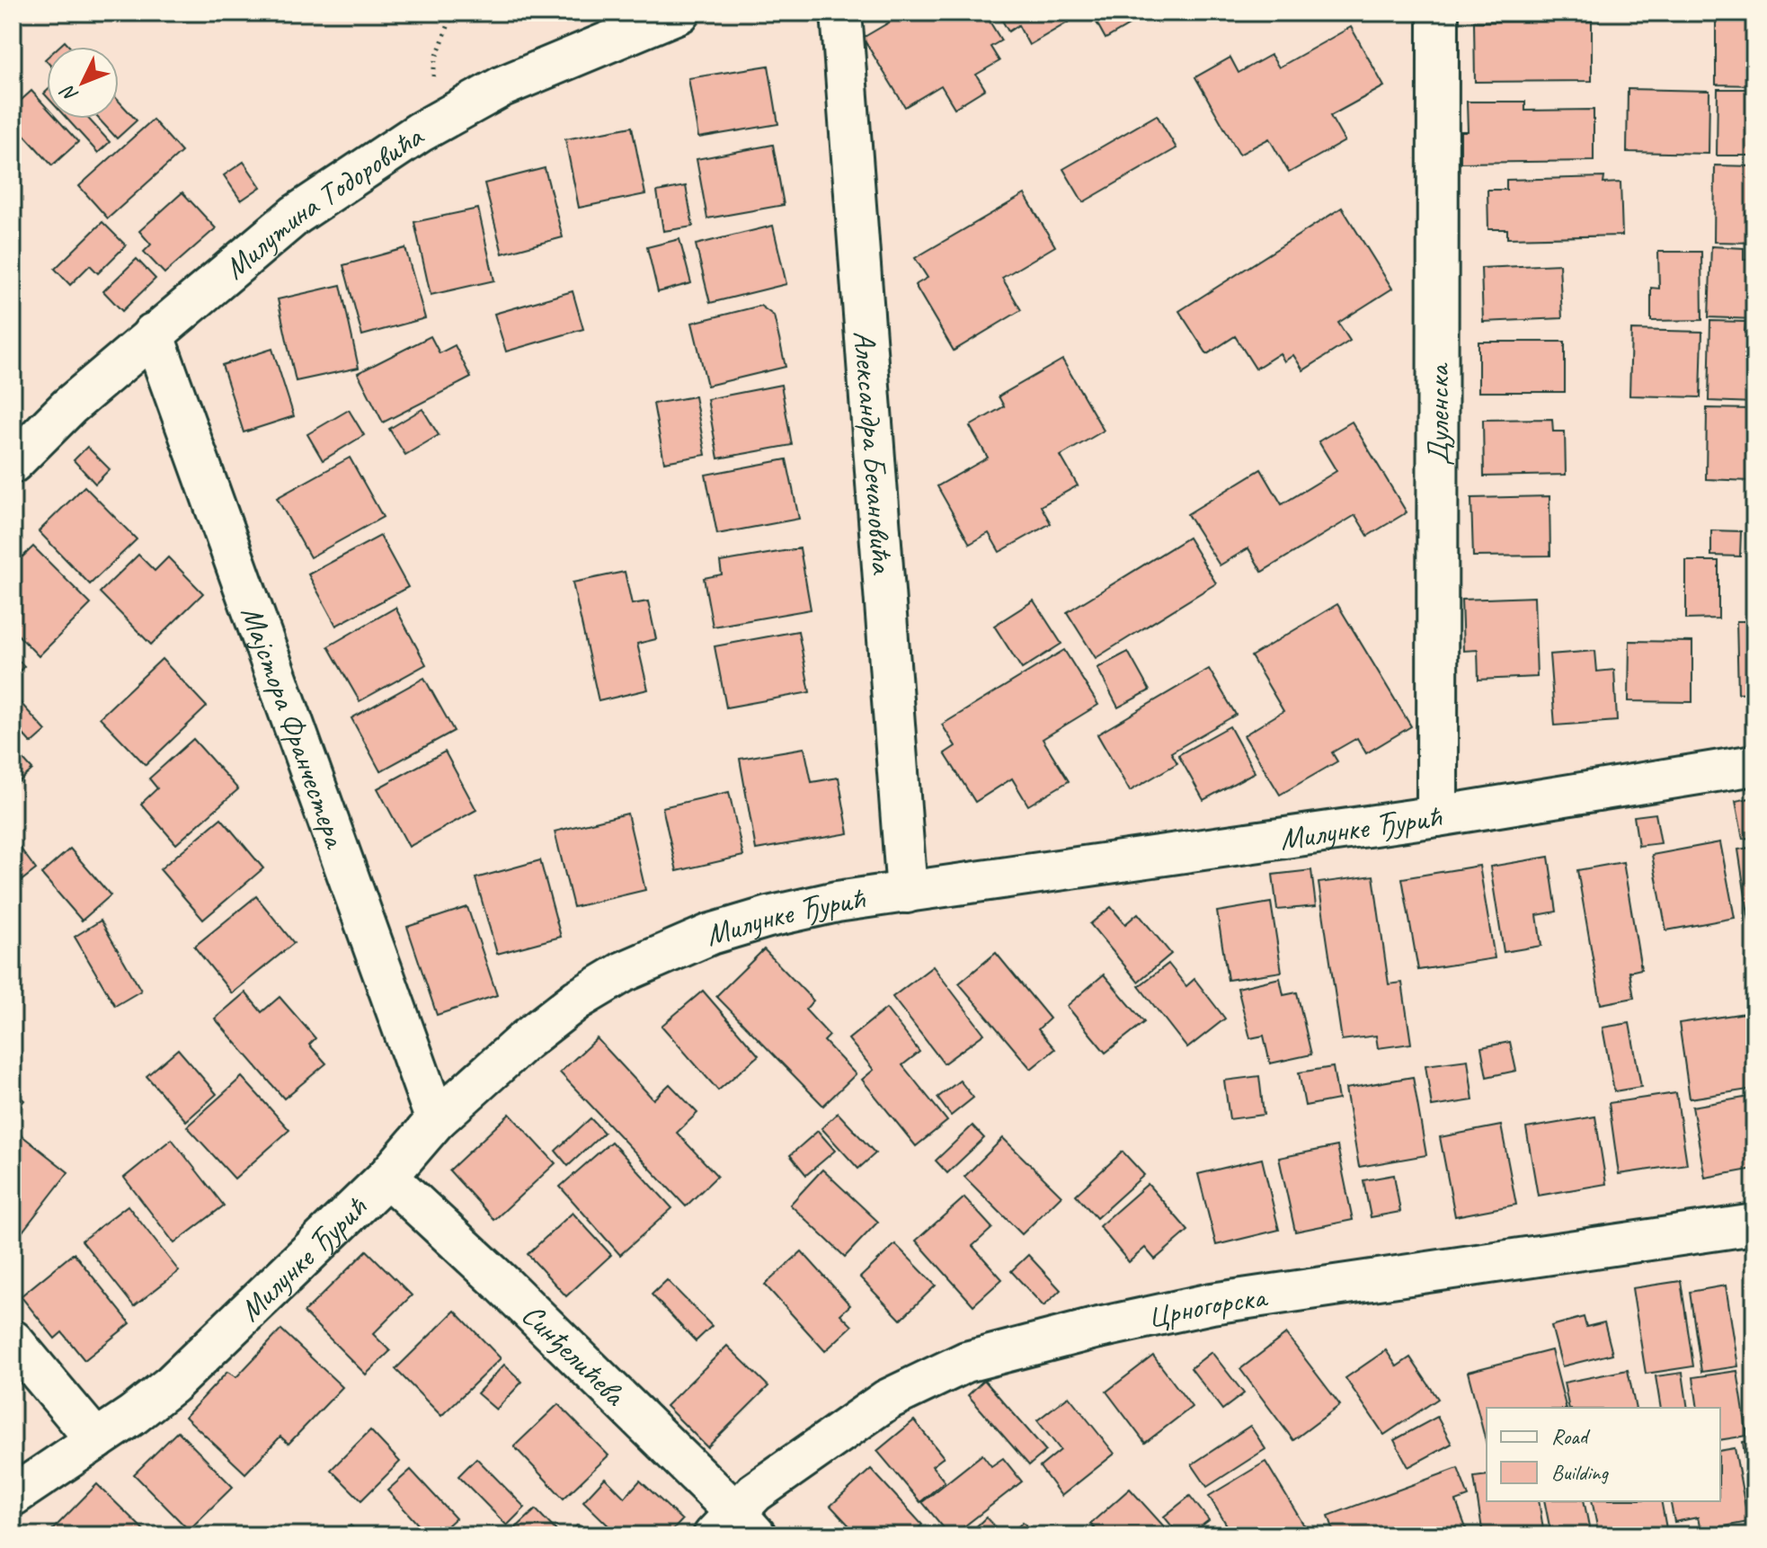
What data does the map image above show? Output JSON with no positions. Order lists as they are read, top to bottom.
{
  "streets": {
    "street": [
      "Милутина Тодоровића",
      "Дуленска",
      "Александра Бечановића",
      "Мајстора Франчестера",
      "Милунке Ђурић",
      "Црногорска",
      "Синђелићева"
    ]
  },
  "crossings": [
    ["Милутина Тодоровића", "Мајстора Франчестера"],
    ["Дуленска", "Милунке Ђурић"],
    ["Александра Бечановића", "Милунке Ђурић"],
    ["Мајстора Франчестера", "Милунке Ђурић"],
    ["Милунке Ђурић", "Синђелићева"],
    ["Црногорска", "Синђелићева"]
  ],
  "legend": ["Road", "Building"],
  "north": "bottom left"
}
